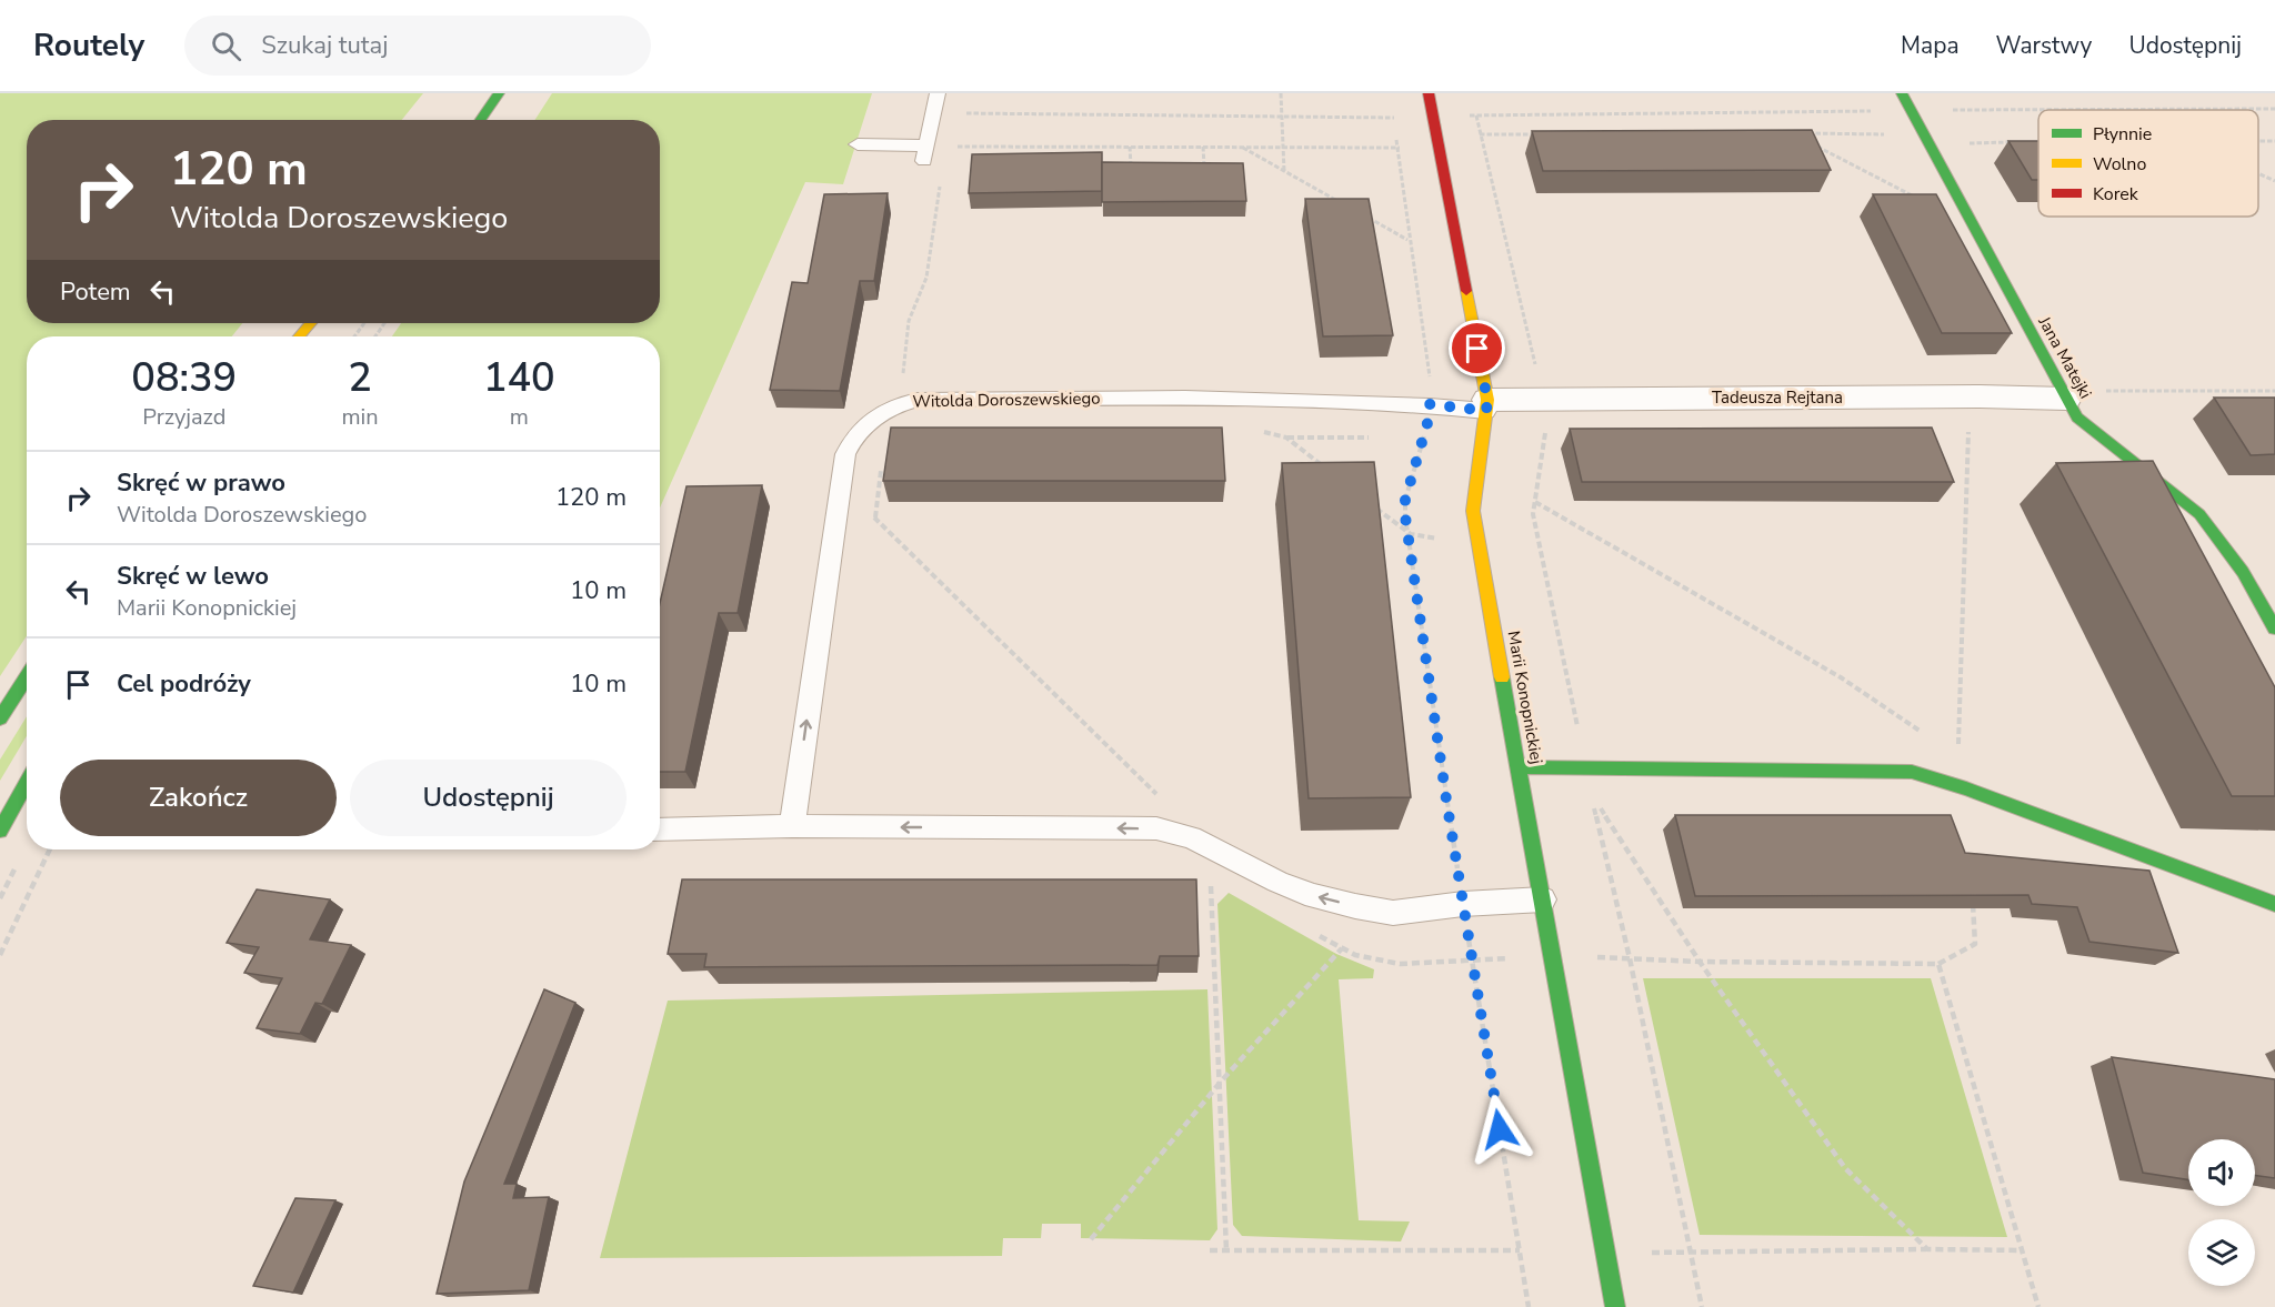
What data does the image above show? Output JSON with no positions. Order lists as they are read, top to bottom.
{
  "streets": {
    "street": ["Jana Matejki", "Tadeusza Rejtana", "Marii Konopnickiej"],
    "lane": ["Witolda Doroszewskiego"]
  },
  "crossings": [
    ["Jana Matejki", "Tadeusza Rejtana"],
    ["Tadeusza Rejtana", "Witolda Doroszewskiego"],
    ["Tadeusza Rejtana", "Marii Konopnickiej"],
    ["Witolda Doroszewskiego", "Marii Konopnickiej"]
  ],
  "legend": ["Płynnie", "Wolno", "Korek"],
  "page": {
    "header": "Routely",
    "search": "Szukaj tutaj",
    "nav": ["Mapa", "Warstwy", "Udostępnij"],
    "turn": ["120 m", "Witolda Doroszewskiego"],
    "then": "Potem",
    "eta": [
      "08:39",
      "Przyjazd",
      "2",
      "min",
      "140",
      "m"
    ],
    "list": [
      {
        "name": "Skręć w prawo",
        "note": "Witolda Doroszewskiego",
        "value": "120 m"
      },
      {
        "name": "Skręć w lewo",
        "note": "Marii Konopnickiej",
        "value": "10 m"
      },
      {
        "name": "Cel podróży",
        "value": "10 m"
      }
    ],
    "buttons": ["Zakończ", "Udostępnij"]
  }
}
